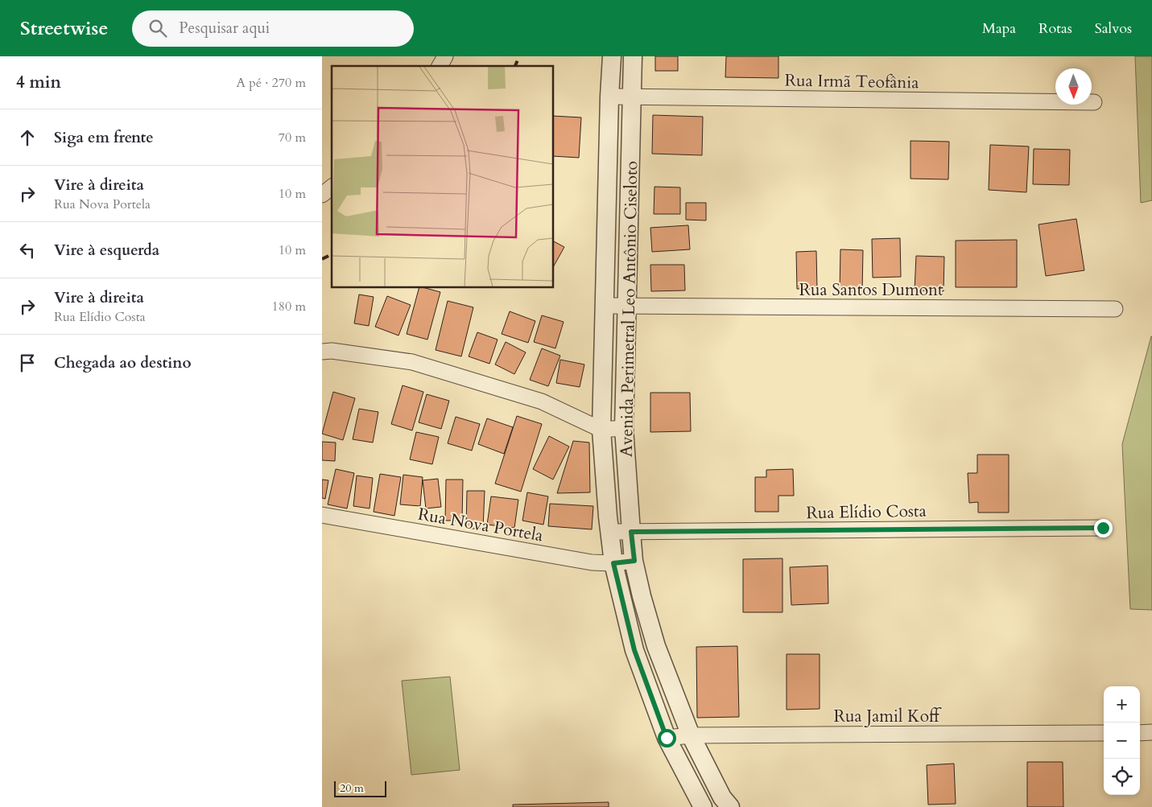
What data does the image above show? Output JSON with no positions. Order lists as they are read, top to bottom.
{
  "streets": {
    "street": [
      "Rua Irmã Teofânia",
      "Rua Santos Dumont",
      "Avenida Perimetral Leo Antônio Ciseloto",
      "Rua Elídio Costa",
      "Rua Nova Portela",
      "Rua Jamil Koff"
    ]
  },
  "crossings": [
    ["Rua Irmã Teofânia", "Avenida Perimetral Leo Antônio Ciseloto"],
    ["Rua Santos Dumont", "Avenida Perimetral Leo Antônio Ciseloto"],
    ["Avenida Perimetral Leo Antônio Ciseloto", "Rua Elídio Costa"],
    ["Avenida Perimetral Leo Antônio Ciseloto", "Rua Nova Portela"],
    ["Avenida Perimetral Leo Antônio Ciseloto", "Rua Jamil Koff"]
  ],
  "scale_bar": "20 m",
  "north": "bottom",
  "page": {
    "header": "Streetwise",
    "search": "Pesquisar aqui",
    "nav": ["Mapa", "Rotas", "Salvos"],
    "heading": ["4 min", "A pé · 270 m"],
    "list": [
      ["Siga em frente", "70 m"],
      ["Vire à direita", "Rua Nova Portela", "10 m"],
      ["Vire à esquerda", "10 m"],
      ["Vire à direita", "Rua Elídio Costa", "180 m"],
      "Chegada ao destino"
    ],
    "map_buttons": ["+", "−"],
    "scale": "20 m"
  }
}
